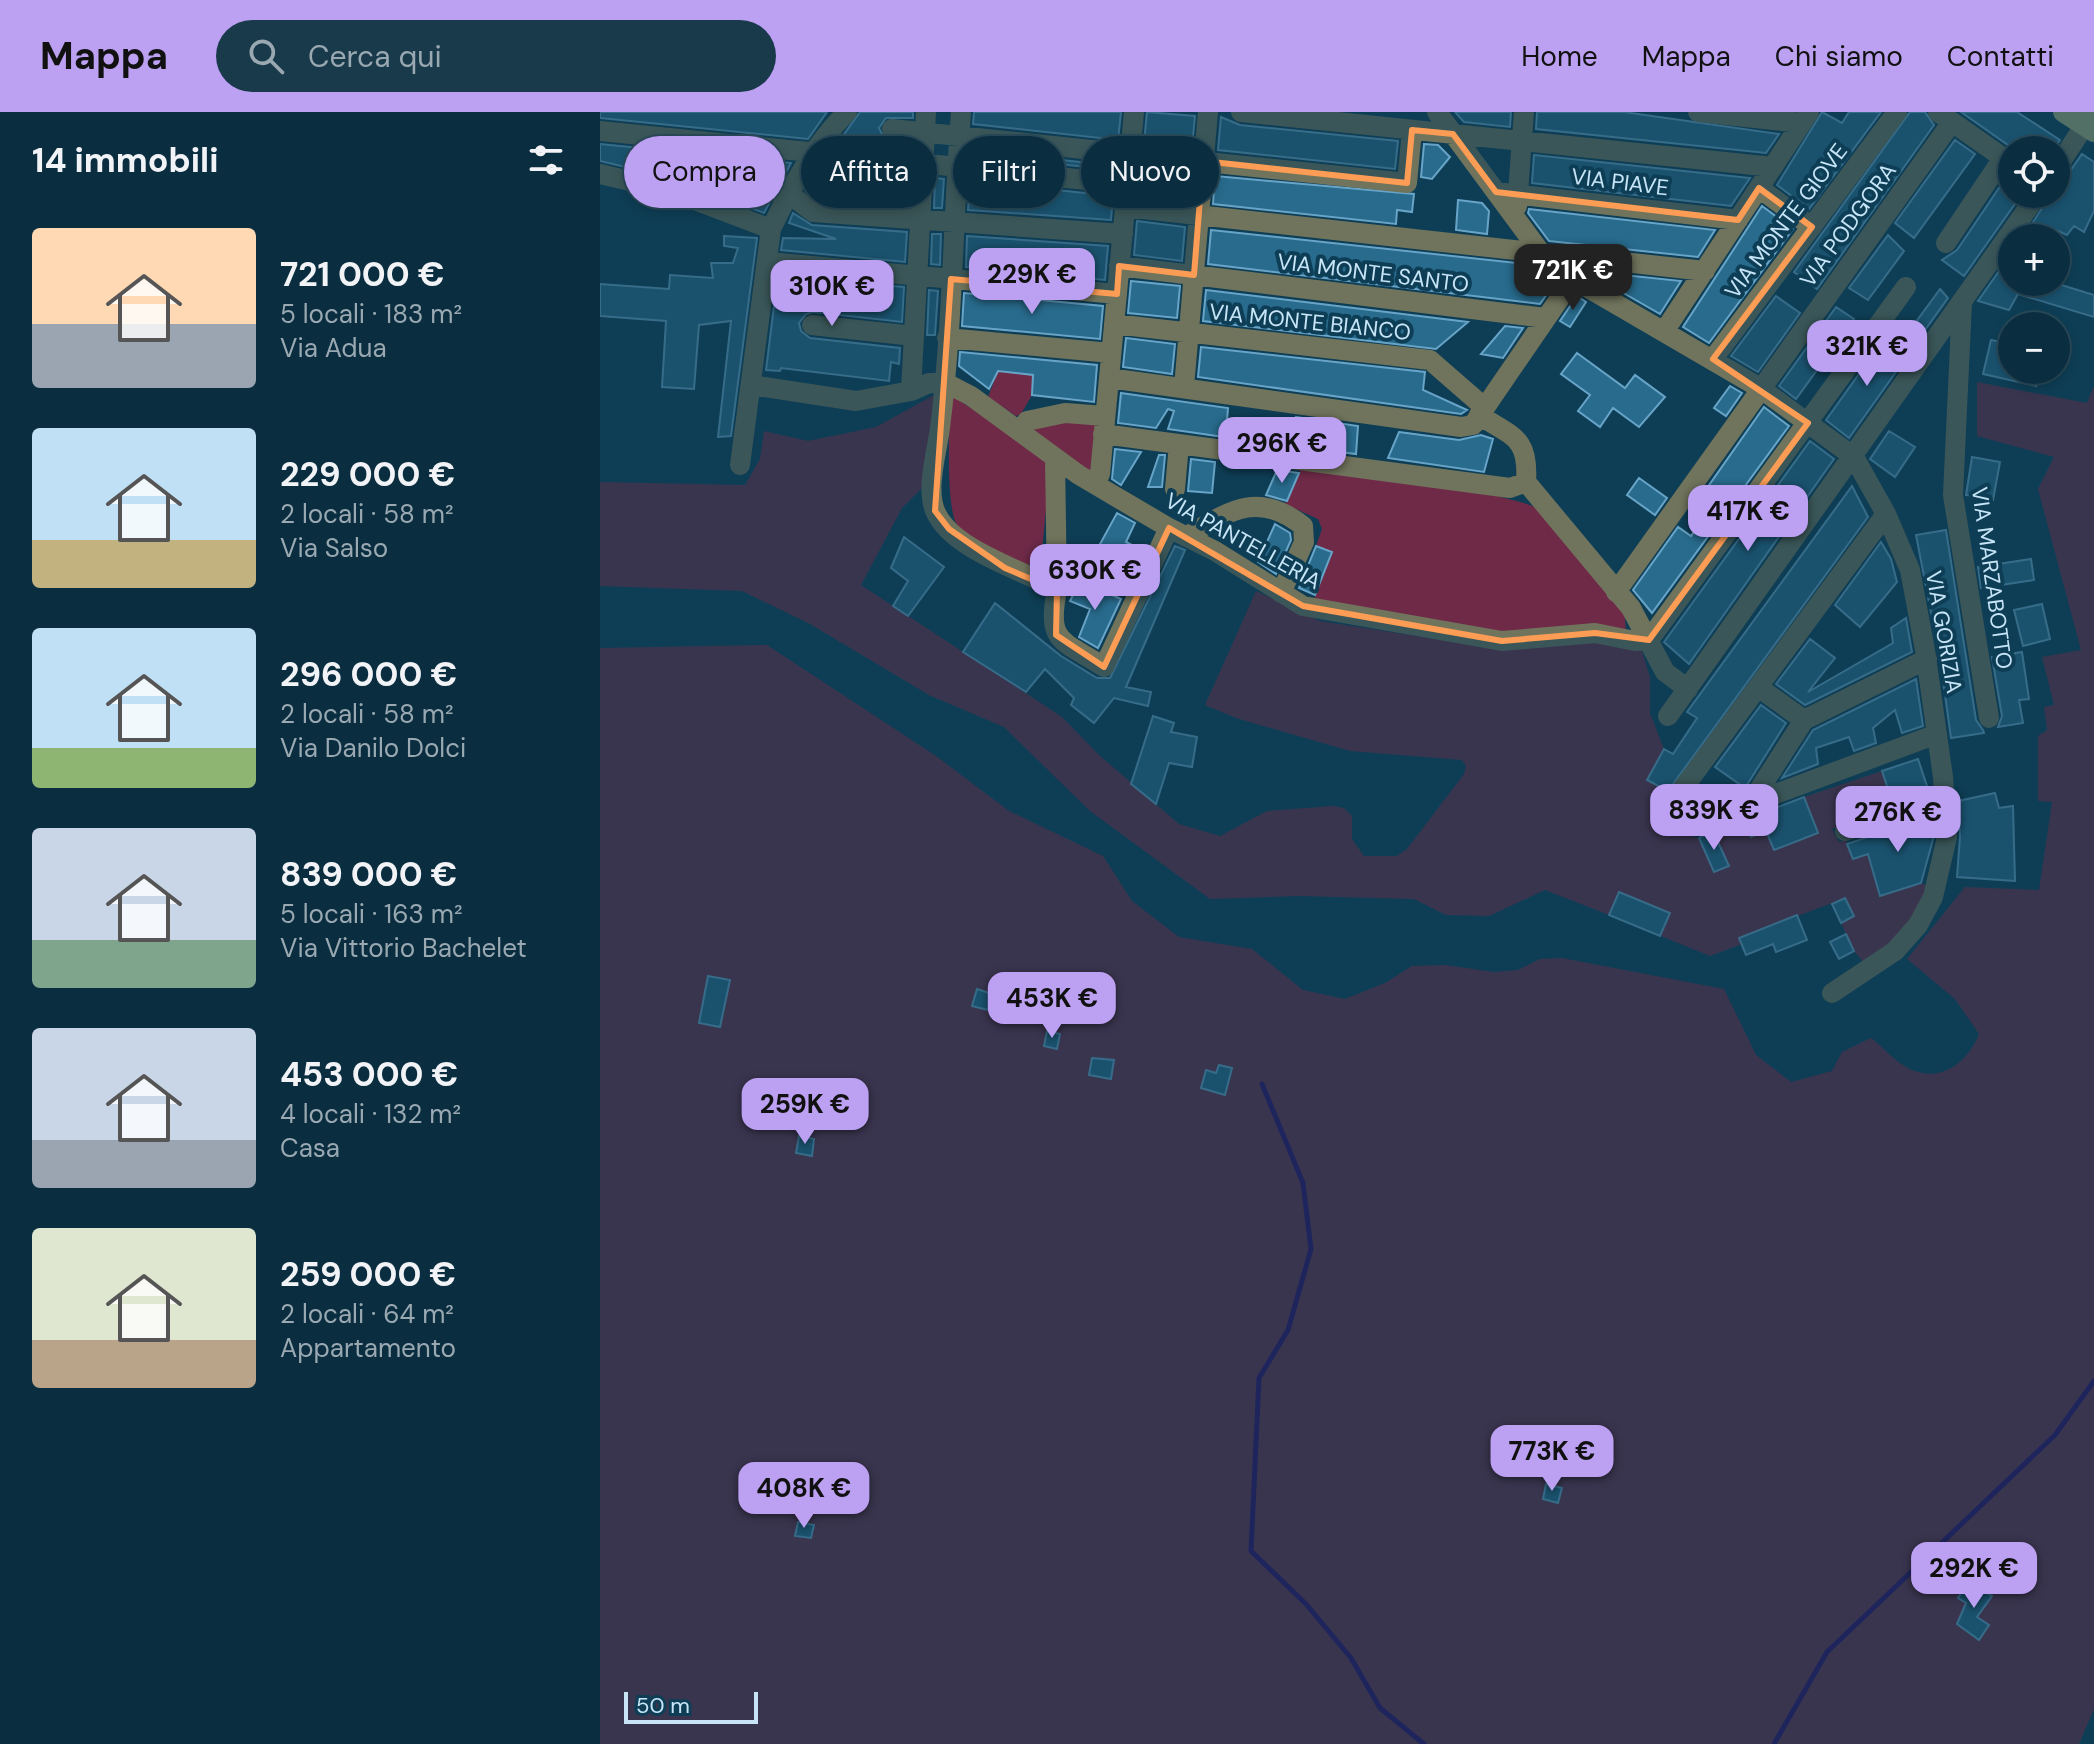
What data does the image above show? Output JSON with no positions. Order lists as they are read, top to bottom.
{
  "streets": {
    "street": [
      "VIA PIAVE",
      "VIA MONTE GIOVE",
      "VIA PODGORA",
      "VIA MONTE SANTO",
      "VIA MONTE BIANCO",
      "VIA PANTELLERIA",
      "VIA MARZABOTTO",
      "VIA GORIZIA"
    ]
  },
  "crossings": [
    ["VIA PIAVE", "VIA GORIZIA"],
    ["VIA MONTE GIOVE", "VIA GORIZIA"],
    ["VIA PODGORA", "VIA GORIZIA"]
  ],
  "scale_bar": "50 m",
  "page": {
    "header": "Mappa",
    "search": "Cerca qui",
    "nav": [
      "Home",
      "Mappa",
      "Chi siamo",
      "Contatti"
    ],
    "heading": "14 immobili",
    "map_buttons": ["+", "−"],
    "chip": [
      "Compra",
      "Affitta",
      "Filtri",
      "Nuovo"
    ],
    "list": [
      {
        "name": "721 000 €",
        "note": "5 locali · 183 m² · Via Adua"
      },
      {
        "name": "229 000 €",
        "note": "2 locali · 58 m² · Via Salso"
      },
      {
        "name": "296 000 €",
        "note": "2 locali · 58 m² · Via Danilo Dolci"
      },
      {
        "name": "839 000 €",
        "note": "5 locali · 163 m² · Via Vittorio Bachelet"
      },
      {
        "name": "453 000 €",
        "note": "4 locali · 132 m² · Casa"
      },
      {
        "name": "259 000 €",
        "note": "2 locali · 64 m² · Appartamento"
      }
    ],
    "price": [
      "721K €",
      "229K €",
      "310K €",
      "321K €",
      "296K €",
      "417K €",
      "630K €",
      "839K €",
      "276K €",
      "453K €",
      "259K €",
      "773K €",
      "408K €",
      "292K €"
    ],
    "scale": "50 m"
  }
}
